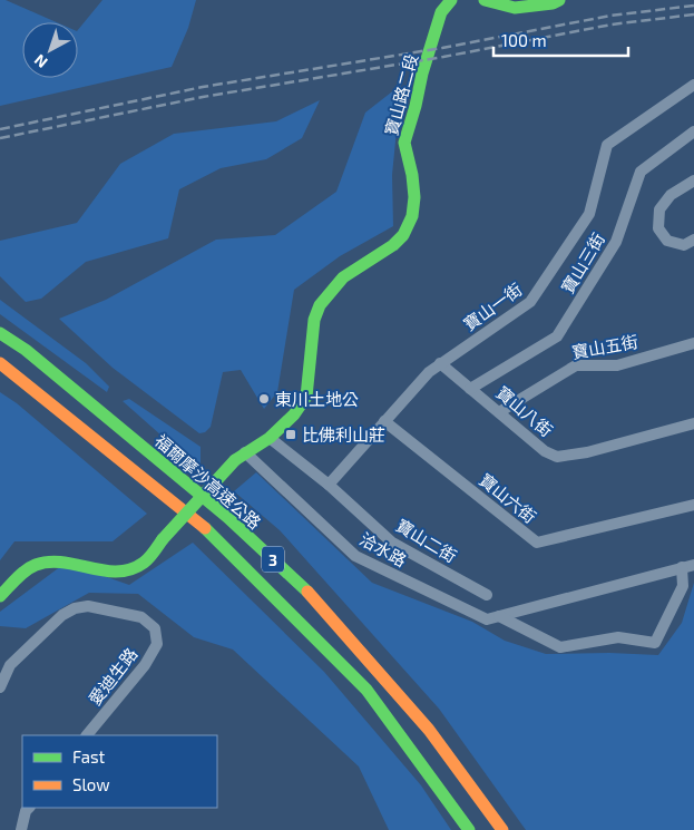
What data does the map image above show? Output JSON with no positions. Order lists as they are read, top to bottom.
{
  "streets": {
    "main road": ["寶山路二段", "福爾摩沙高速公路", "3"],
    "street": [
      "寶山三街",
      "寶山一街",
      "寶山五街",
      "寶山八街",
      "寶山六街",
      "寶山二街",
      "洽水路",
      "愛迪生路"
    ]
  },
  "crossings": [
    ["寶山路二段", "洽水路"],
    ["寶山三街", "寶山八街"],
    ["寶山一街", "寶山八街"],
    ["寶山一街", "寶山六街"],
    ["寶山一街", "寶山二街"],
    ["寶山五街", "寶山八街"]
  ],
  "places": {
    "other": ["東川土地公"],
    "transit": ["比佛利山莊"]
  },
  "legend": ["Fast", "Slow"],
  "scale_bar": "100 m",
  "north": "bottom left"
}
